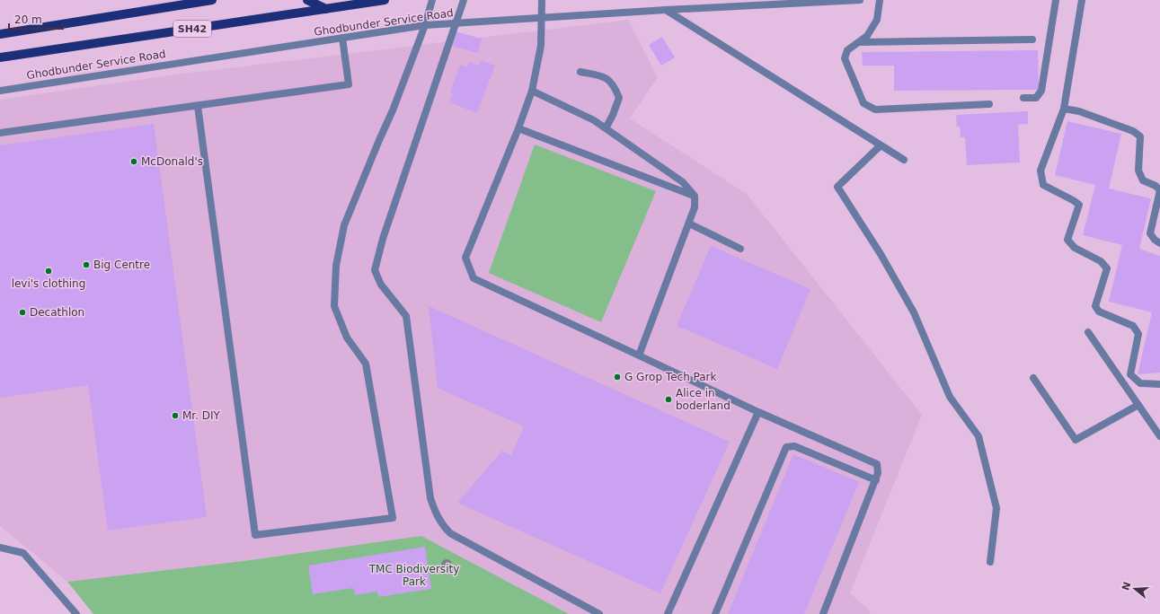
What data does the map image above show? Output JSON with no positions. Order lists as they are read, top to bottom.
{
  "streets": {
    "main road": ["SH42"],
    "street": ["Ghodbunder Service Road"]
  },
  "parks": ["TMC Biodiversity Park"],
  "places": [
    "McDonald's",
    "Big Centre",
    "levi's clothing",
    "Decathlon",
    "G Grop Tech Park",
    "Alice in boderland",
    "Mr. DIY"
  ],
  "scale_bar": "20 m",
  "north": "left"
}
